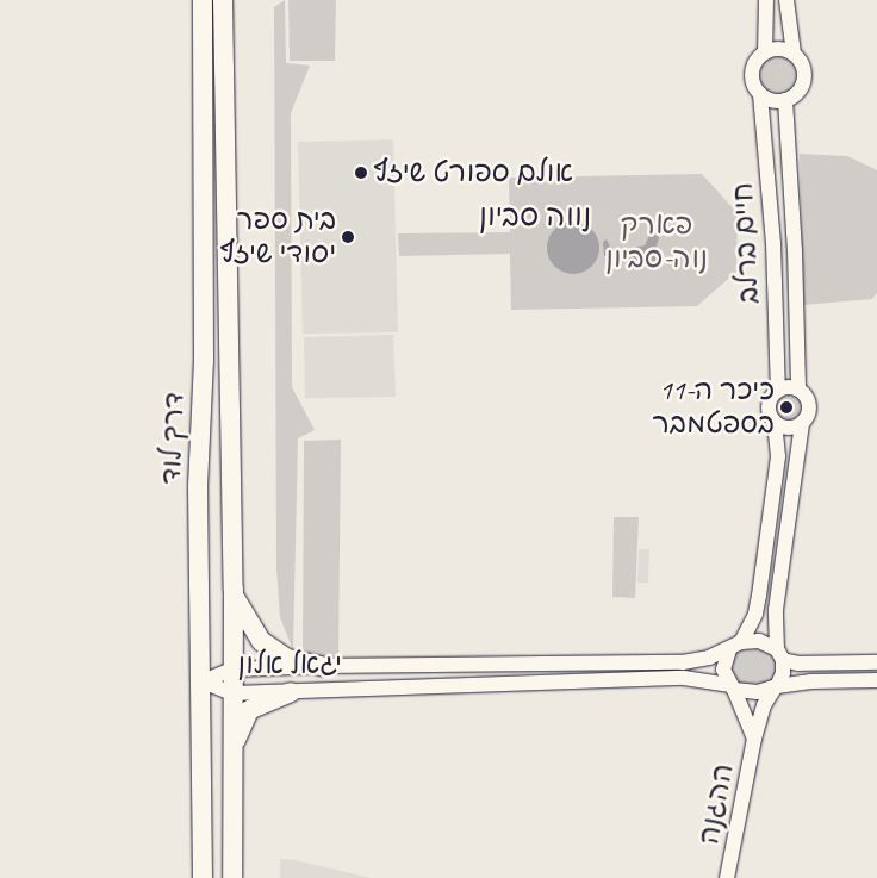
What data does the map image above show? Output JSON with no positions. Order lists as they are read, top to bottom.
{
  "streets": {
    "main road": ["דרך לוד"],
    "street": ["חיים ברלב", "יגאל אלון", "ההגנה"]
  },
  "crossings": [
    ["דרך לוד", "יגאל אלון"],
    ["יגאל אלון", "ההגנה"]
  ],
  "districts": ["נווה סביון"],
  "parks": ["פארק נוה-סביון"],
  "places": ["אולם ספורט שיזף", "בית ספר יסודי שיזף", "כיכר ה-11 בספטמבר"]
}
